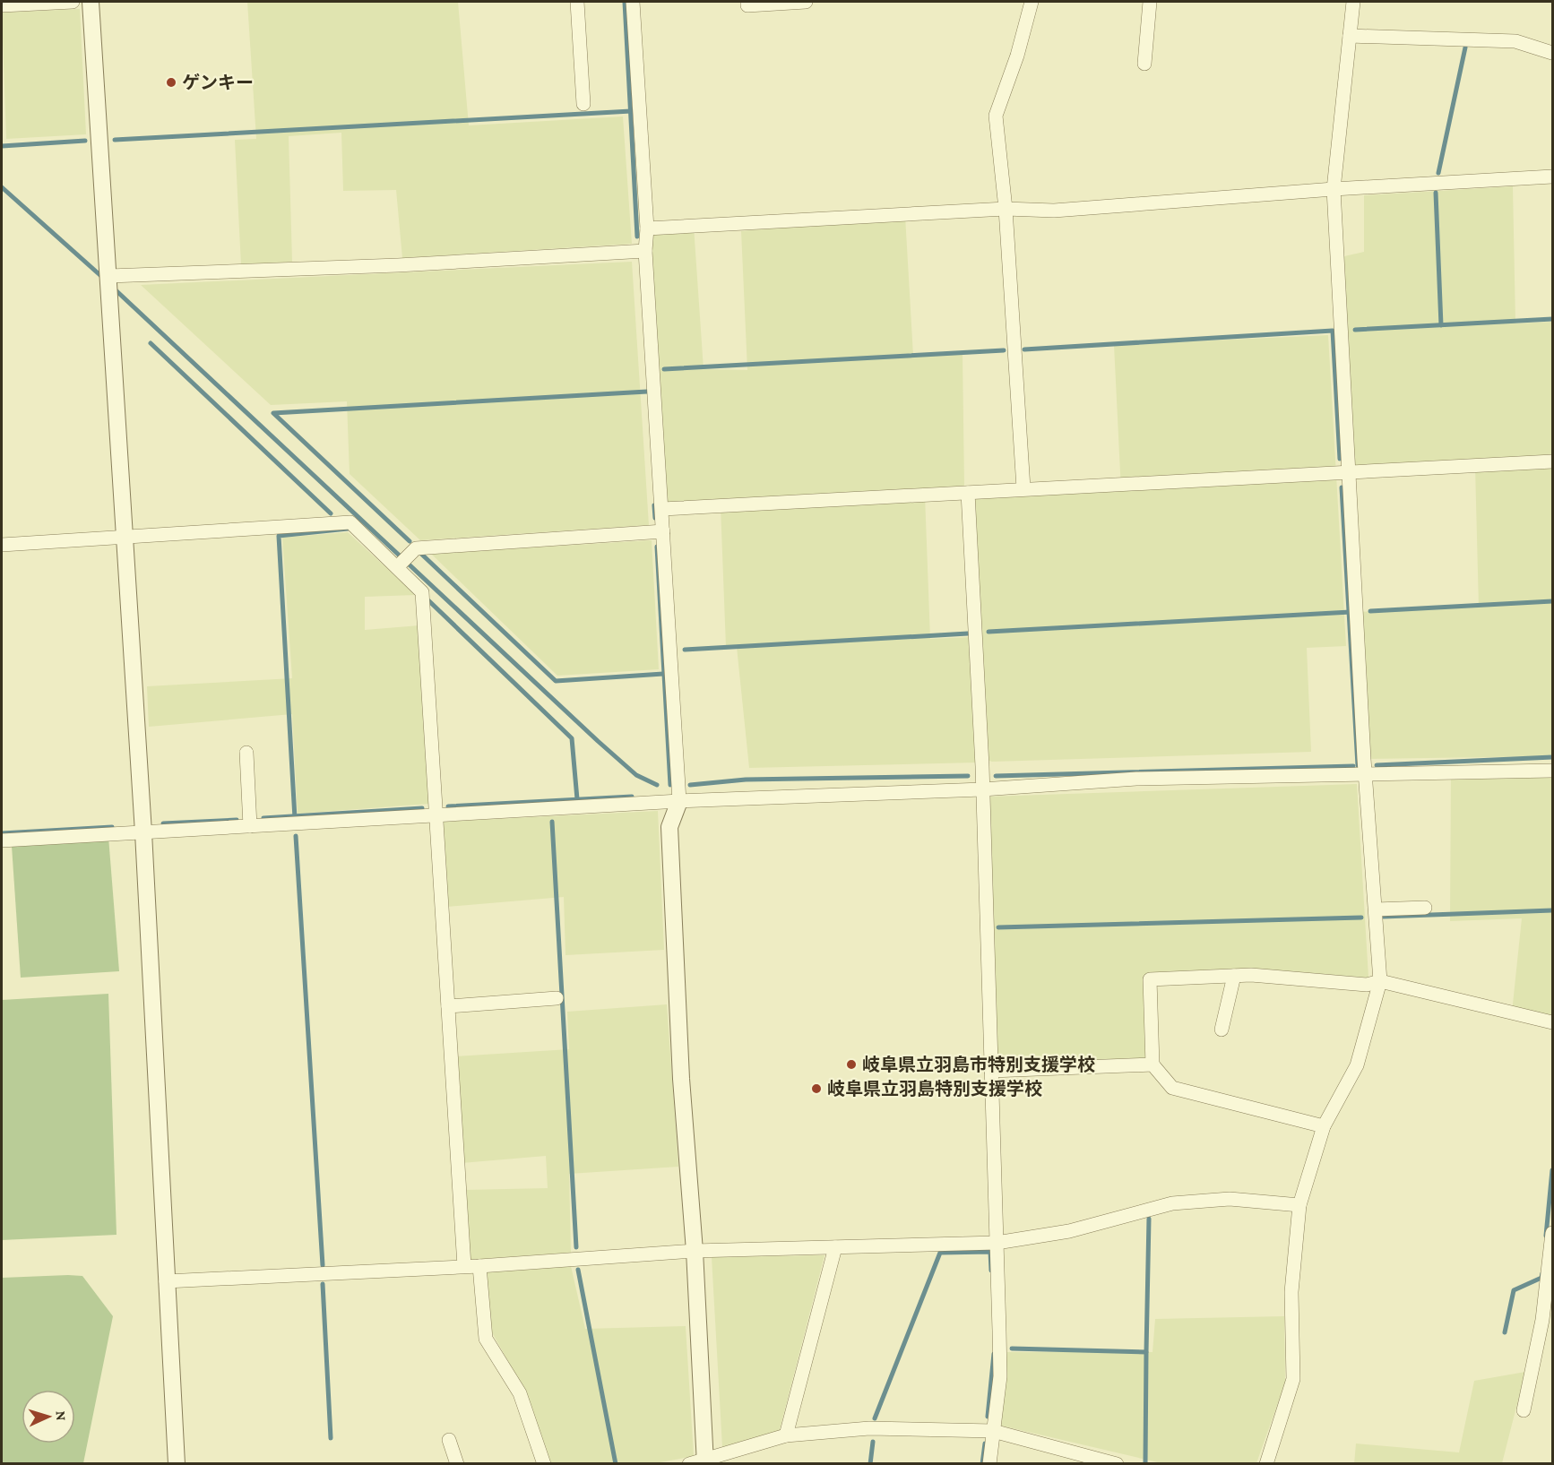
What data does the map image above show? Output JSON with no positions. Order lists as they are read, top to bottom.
{
  "places": ["ゲンキー", "岐阜県立羽島市特別支援学校", "岐阜県立羽島特別支援学校"],
  "north": "right"
}
